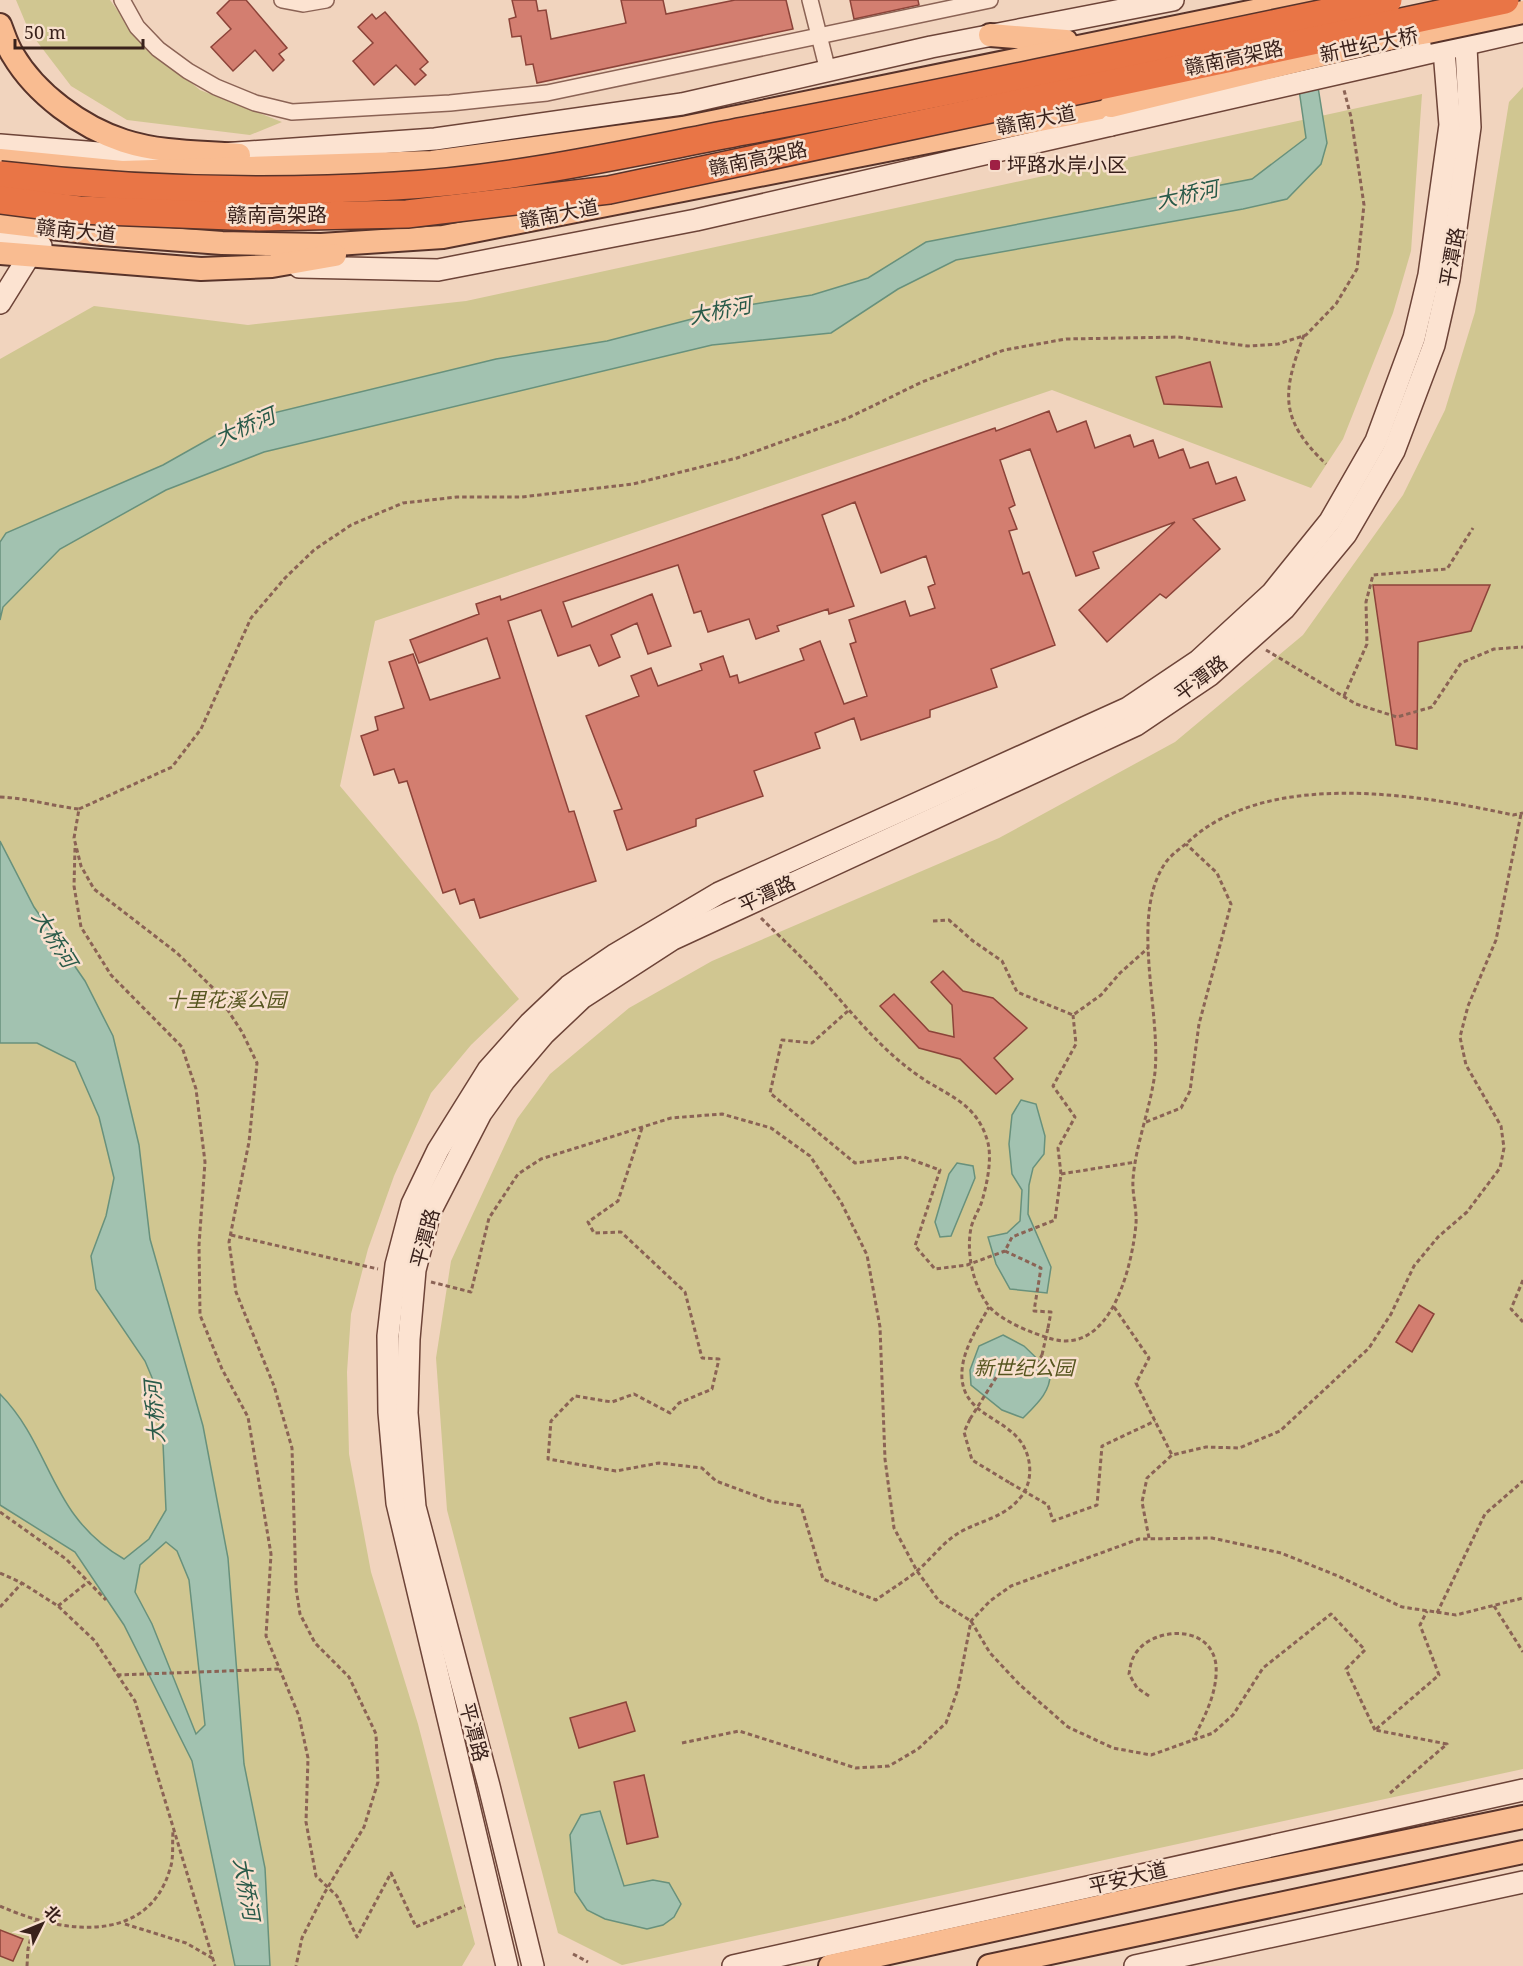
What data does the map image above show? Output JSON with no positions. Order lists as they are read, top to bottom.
{
  "streets": {
    "highway": ["赣南高架路"],
    "main road": [
      "新世纪大桥",
      "赣南大道",
      "平潭路",
      "平安大道"
    ]
  },
  "crossings": [
    ["新世纪大桥", "赣南大道"]
  ],
  "water": ["大桥河"],
  "parks": ["十里花溪公园", "新世纪公园"],
  "places": {
    "transit": ["坪路水岸小区"]
  },
  "scale_bar": "50 m",
  "north": "top right"
}
